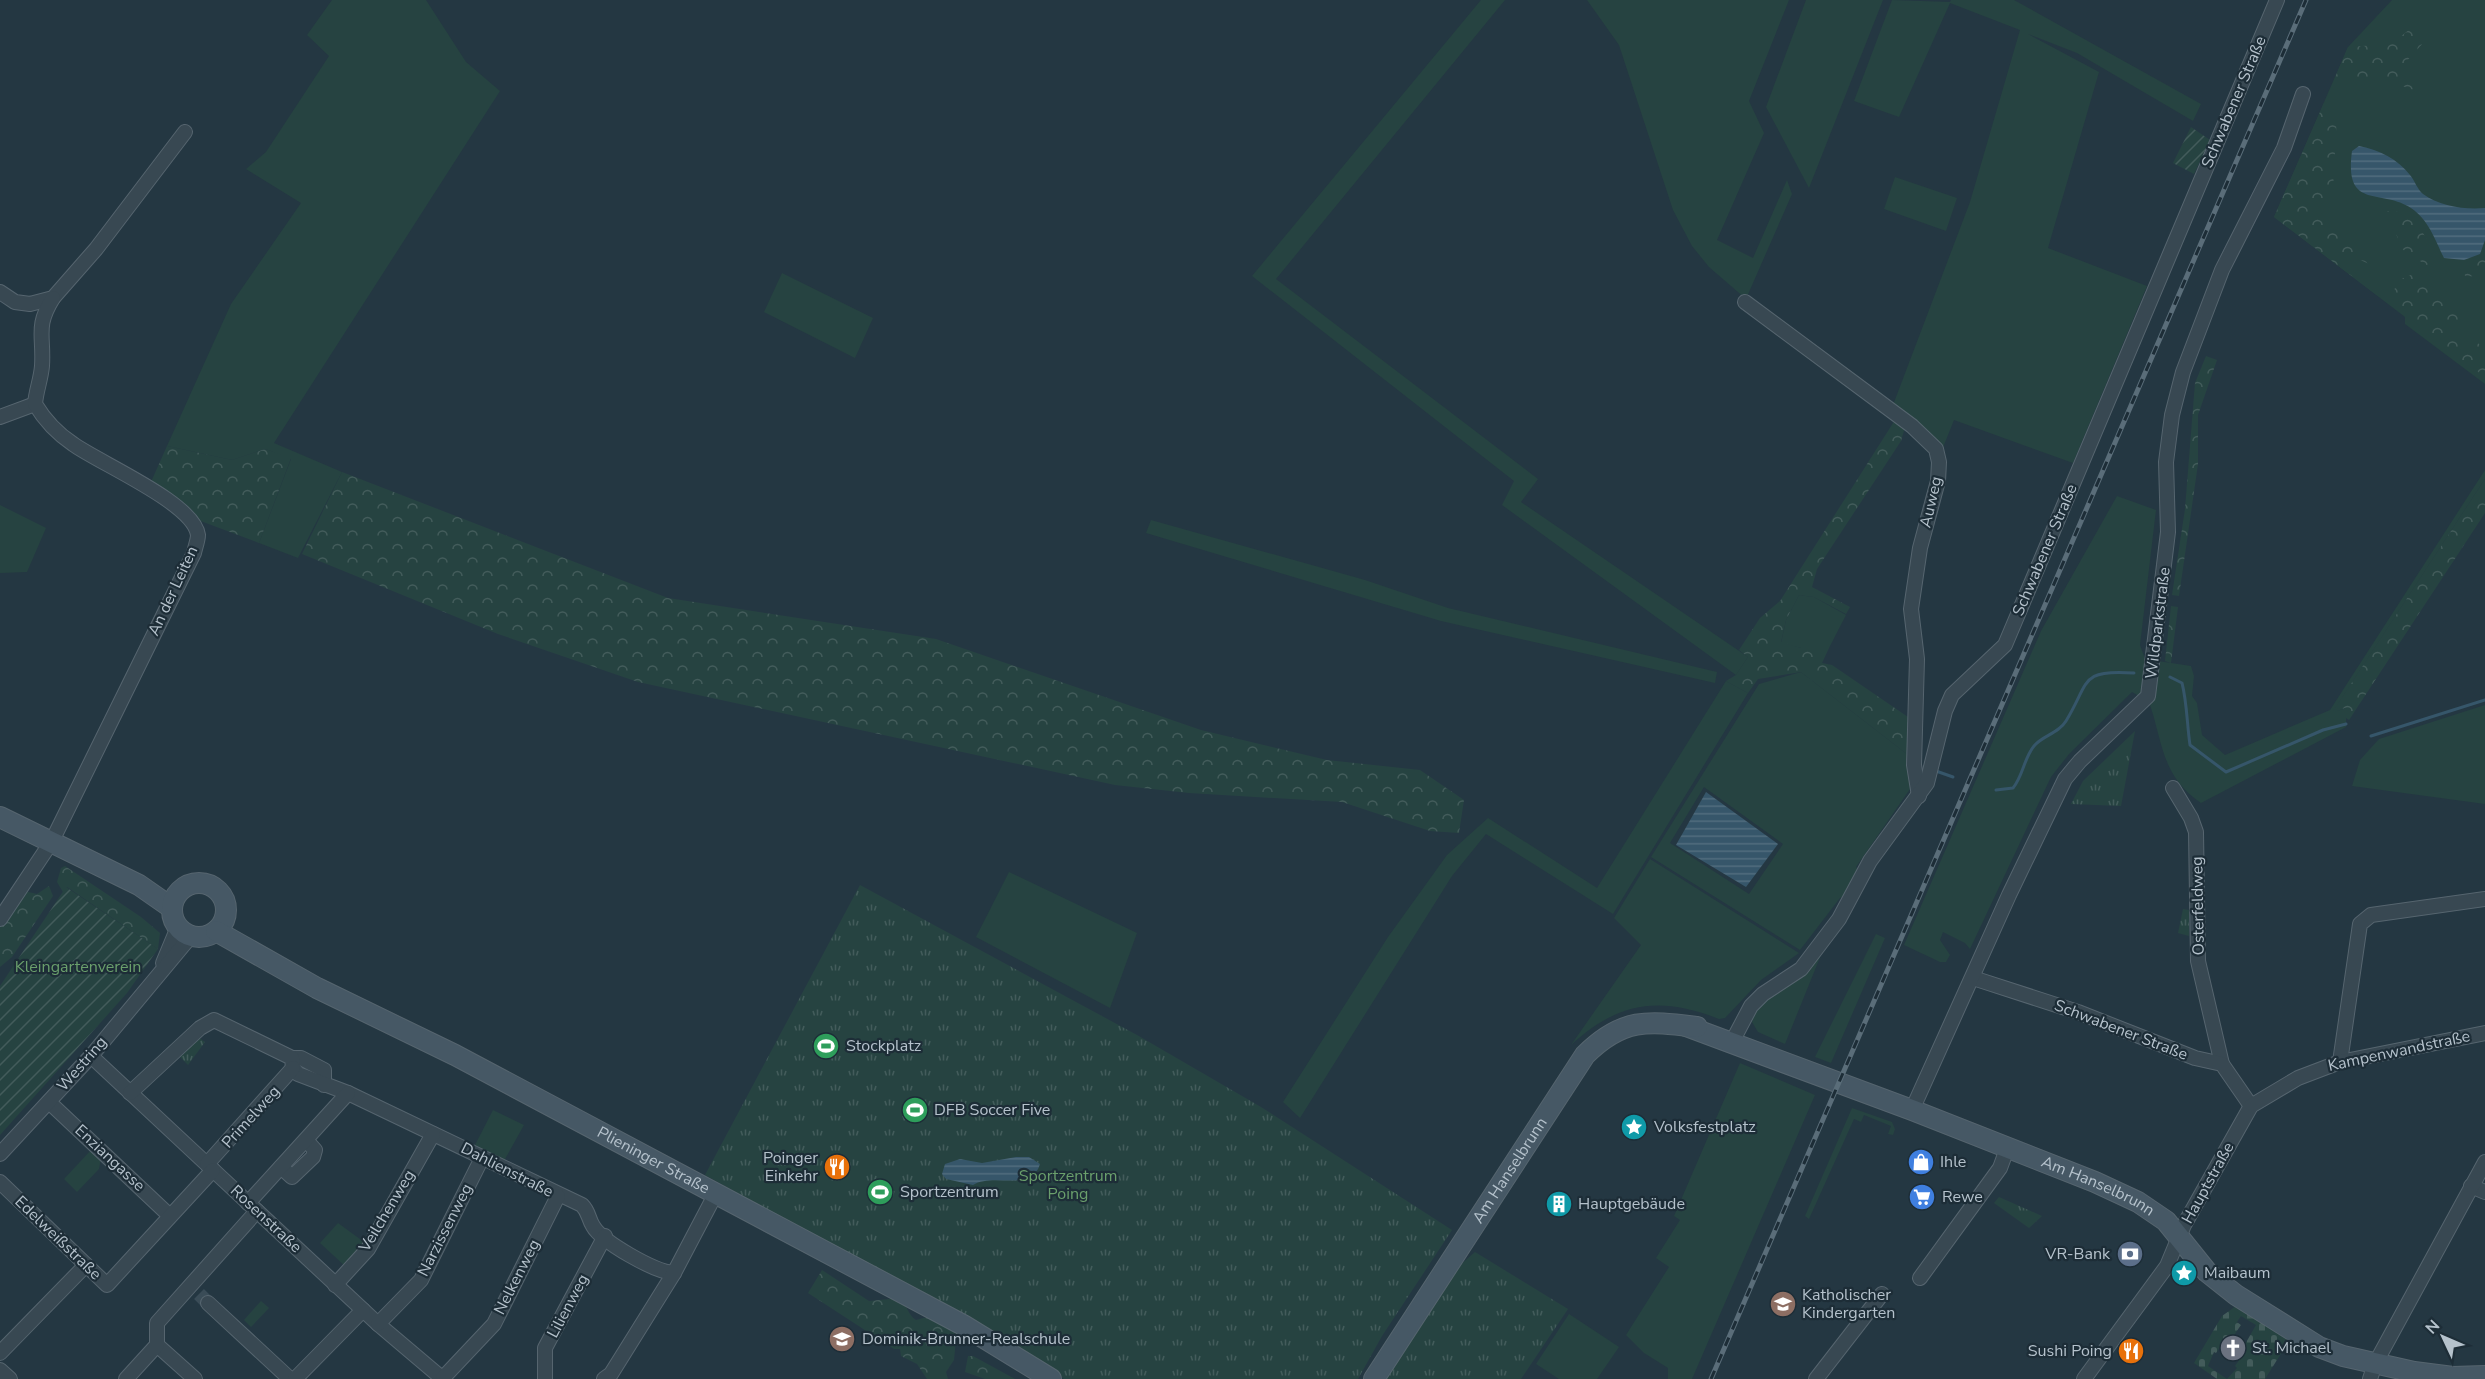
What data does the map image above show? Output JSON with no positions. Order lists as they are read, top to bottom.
{
  "streets": {
    "street": [
      "Schwabener Straße",
      "Auweg",
      "An der Leiten",
      "Wildparkstraße",
      "Osterfeldweg",
      "Kampenwandstraße",
      "Westring",
      "Primelweg",
      "Enziangasse",
      "Plieninger Straße",
      "Dahlienstraße",
      "Am Hanselbrunn",
      "Hauptstraße",
      "Veilchenweg",
      "Rosenstraße",
      "Narzissenweg",
      "Edelweißstraße",
      "Nelkenweg",
      "Lilienweg"
    ]
  },
  "crossings": [
    ["Schwabener Straße", "Auweg"],
    ["Schwabener Straße", "Wildparkstraße"],
    ["Schwabener Straße", "Osterfeldweg"],
    ["Schwabener Straße", "Am Hanselbrunn"],
    ["Wildparkstraße", "Am Hanselbrunn"],
    ["Kampenwandstraße", "Hauptstraße"],
    ["Westring", "Enziangasse"],
    ["Westring", "Plieninger Straße"],
    ["Westring", "Rosenstraße"],
    ["Primelweg", "Dahlienstraße"],
    ["Primelweg", "Rosenstraße"],
    ["Primelweg", "Edelweißstraße"],
    ["Enziangasse", "Edelweißstraße"],
    ["Dahlienstraße", "Veilchenweg"],
    ["Dahlienstraße", "Rosenstraße"],
    ["Dahlienstraße", "Narzissenweg"],
    ["Dahlienstraße", "Nelkenweg"],
    ["Dahlienstraße", "Lilienweg"],
    ["Am Hanselbrunn", "Hauptstraße"],
    ["Veilchenweg", "Rosenstraße"],
    ["Rosenstraße", "Narzissenweg"],
    ["Rosenstraße", "Edelweißstraße"],
    ["Rosenstraße", "Nelkenweg"]
  ],
  "parks": ["Kleingartenverein", "Sportzentrum Poing"],
  "places": {
    "sports": ["Stockplatz", "DFB Soccer Five", "Sportzentrum"],
    "place": ["Volksfestplatz", "Maibaum"],
    "shop": ["Ihle"],
    "restaurant": ["Poinger Einkehr", "Sushi Poing"],
    "supermarket": ["Rewe"],
    "building": ["Hauptgebäude"],
    "bank": ["VR-Bank"],
    "school or university": ["Katholischer Kindergarten", "Dominik-Brunner-Realschule"],
    "church": ["St. Michael"]
  },
  "north": "top left"
}
